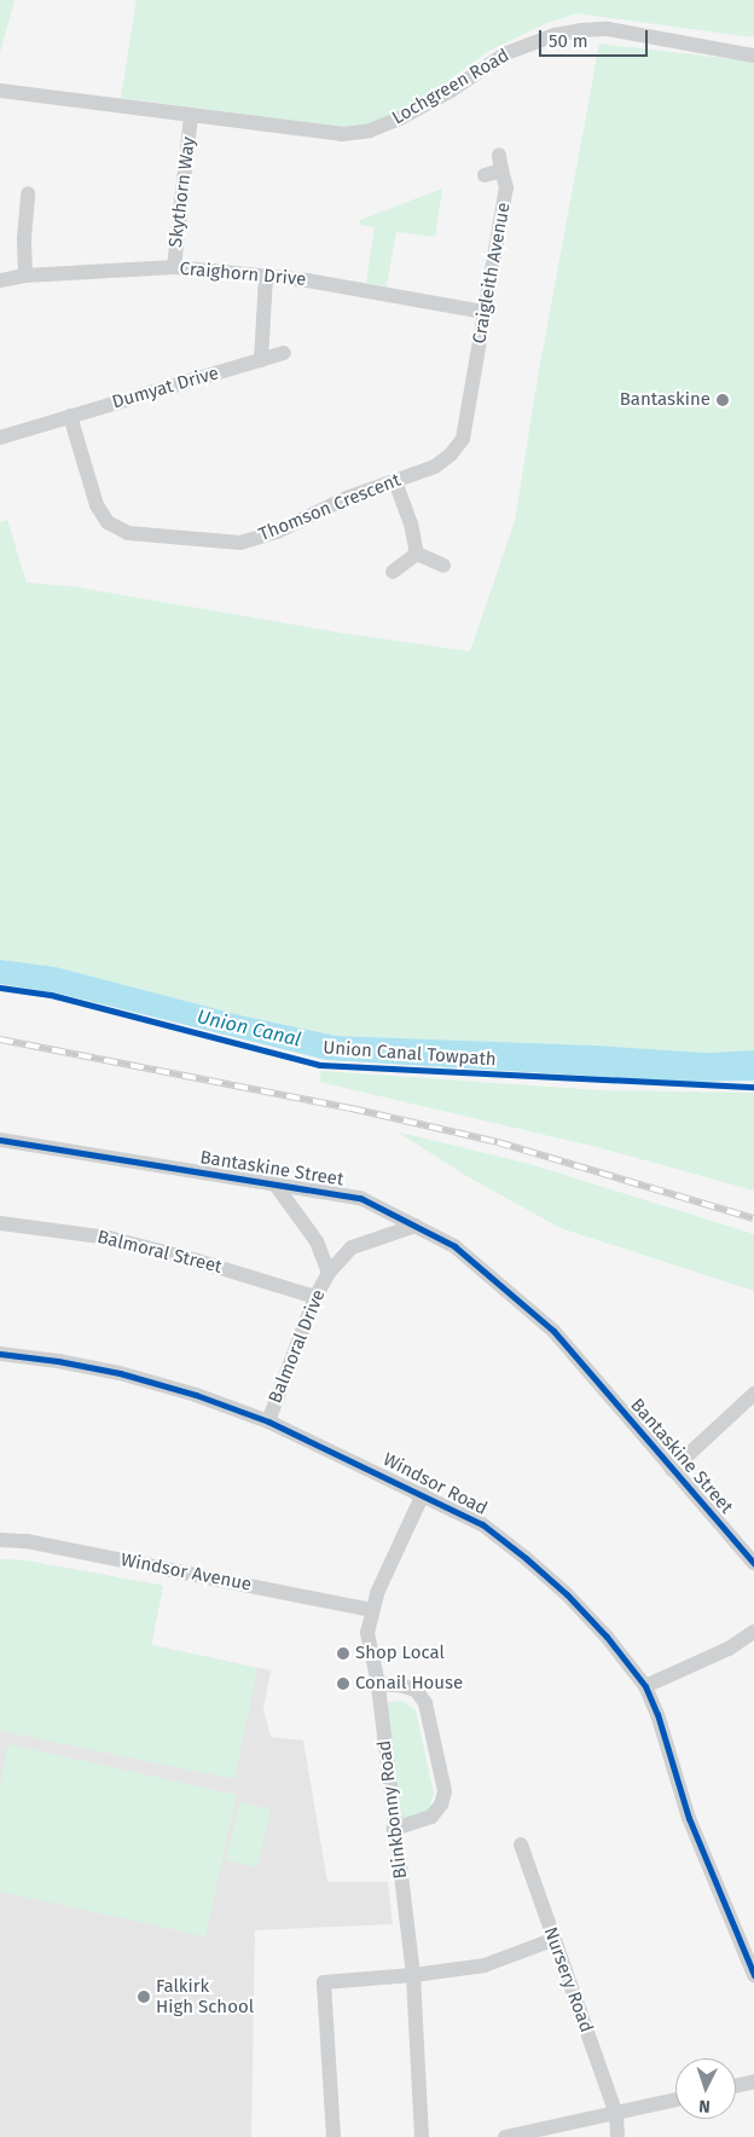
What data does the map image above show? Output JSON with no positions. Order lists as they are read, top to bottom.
{
  "streets": {
    "street": [
      "Lochgreen Road",
      "Skythorn Way",
      "Craigleith Avenue",
      "Craighorn Drive",
      "Dumyat Drive",
      "Thomson Crescent",
      "Bantaskine Street",
      "Balmoral Street",
      "Balmoral Drive",
      "Windsor Road",
      "Windsor Avenue",
      "Blinkbonny Road",
      "Nursery Road"
    ],
    "cycle path": ["Union Canal Towpath"]
  },
  "crossings": [
    ["Lochgreen Road", "Skythorn Way"],
    ["Skythorn Way", "Craighorn Drive"],
    ["Craigleith Avenue", "Craighorn Drive"],
    ["Craigleith Avenue", "Thomson Crescent"],
    ["Dumyat Drive", "Thomson Crescent"],
    ["Bantaskine Street", "Balmoral Drive"],
    ["Balmoral Street", "Balmoral Drive"],
    ["Balmoral Drive", "Windsor Road"],
    ["Windsor Road", "Blinkbonny Road"],
    ["Windsor Avenue", "Blinkbonny Road"]
  ],
  "water": ["Union Canal"],
  "places": [
    "Bantaskine",
    "Shop Local",
    "Conail House",
    "Falkirk High School"
  ],
  "scale_bar": "50 m",
  "north": "bottom"
}
